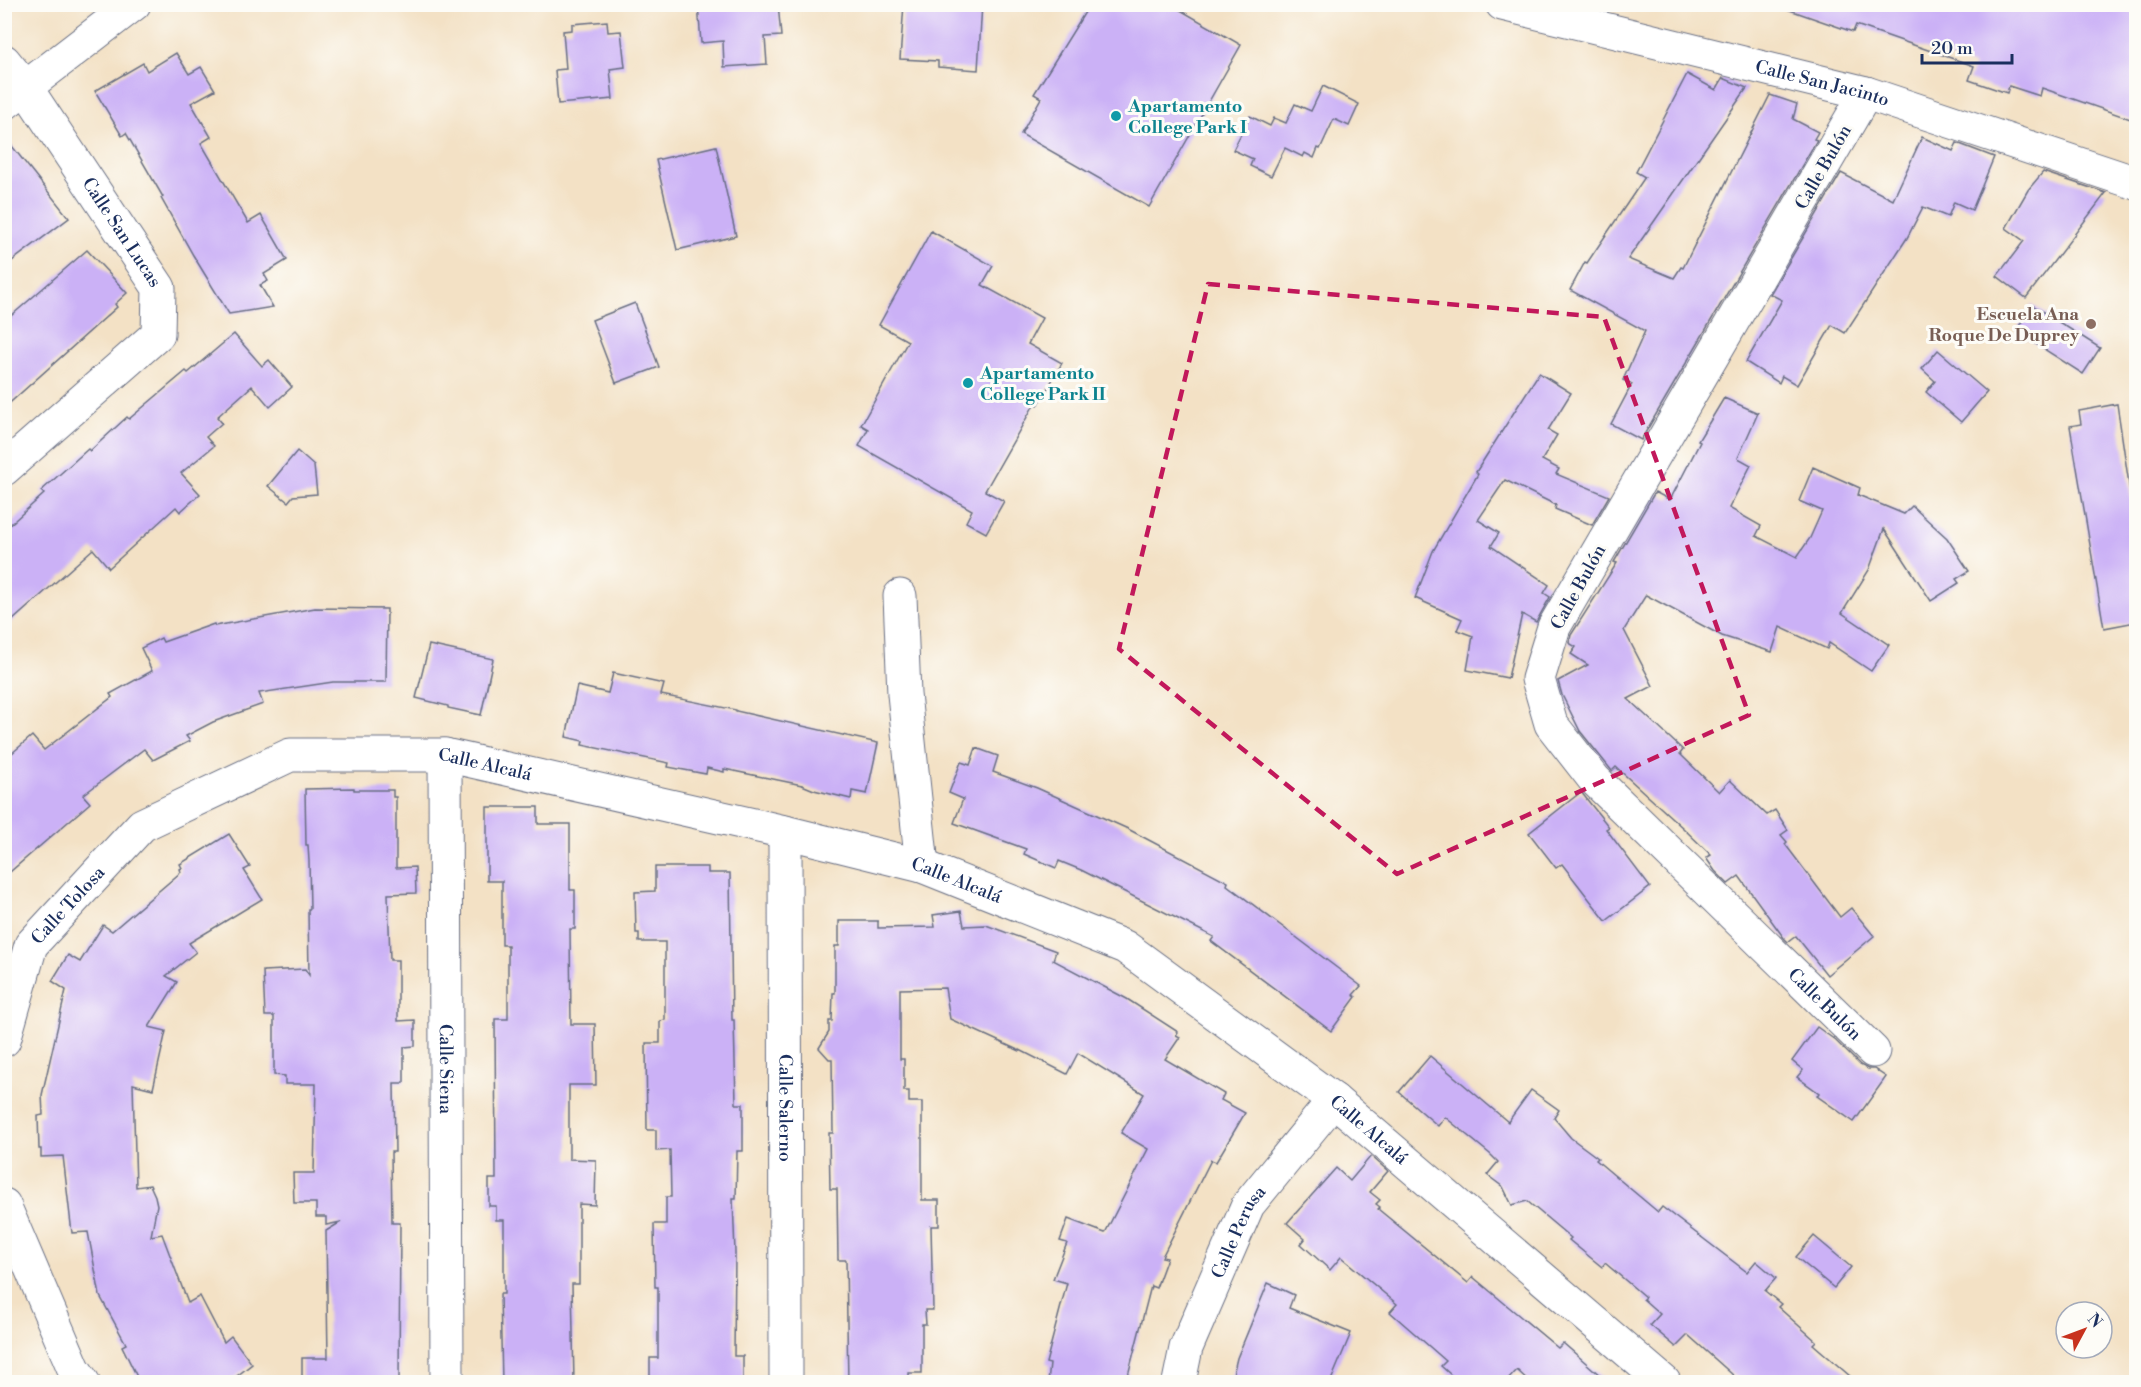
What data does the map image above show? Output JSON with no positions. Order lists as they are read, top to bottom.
{
  "streets": {
    "street": [
      "Calle San Jacinto",
      "Calle Bulón",
      "Calle San Lucas",
      "Calle Alcalá",
      "Calle Tolosa",
      "Calle Siena",
      "Calle Salerno",
      "Calle Perusa"
    ]
  },
  "crossings": [
    ["Calle San Jacinto", "Calle Bulón"],
    ["Calle Alcalá", "Calle Tolosa"],
    ["Calle Alcalá", "Calle Siena"],
    ["Calle Alcalá", "Calle Salerno"],
    ["Calle Alcalá", "Calle Perusa"]
  ],
  "places": ["Apartamento College Park I", "Escuela Ana Roque De Duprey", "Apartamento College Park II"],
  "scale_bar": "20 m",
  "north": "top right"
}
